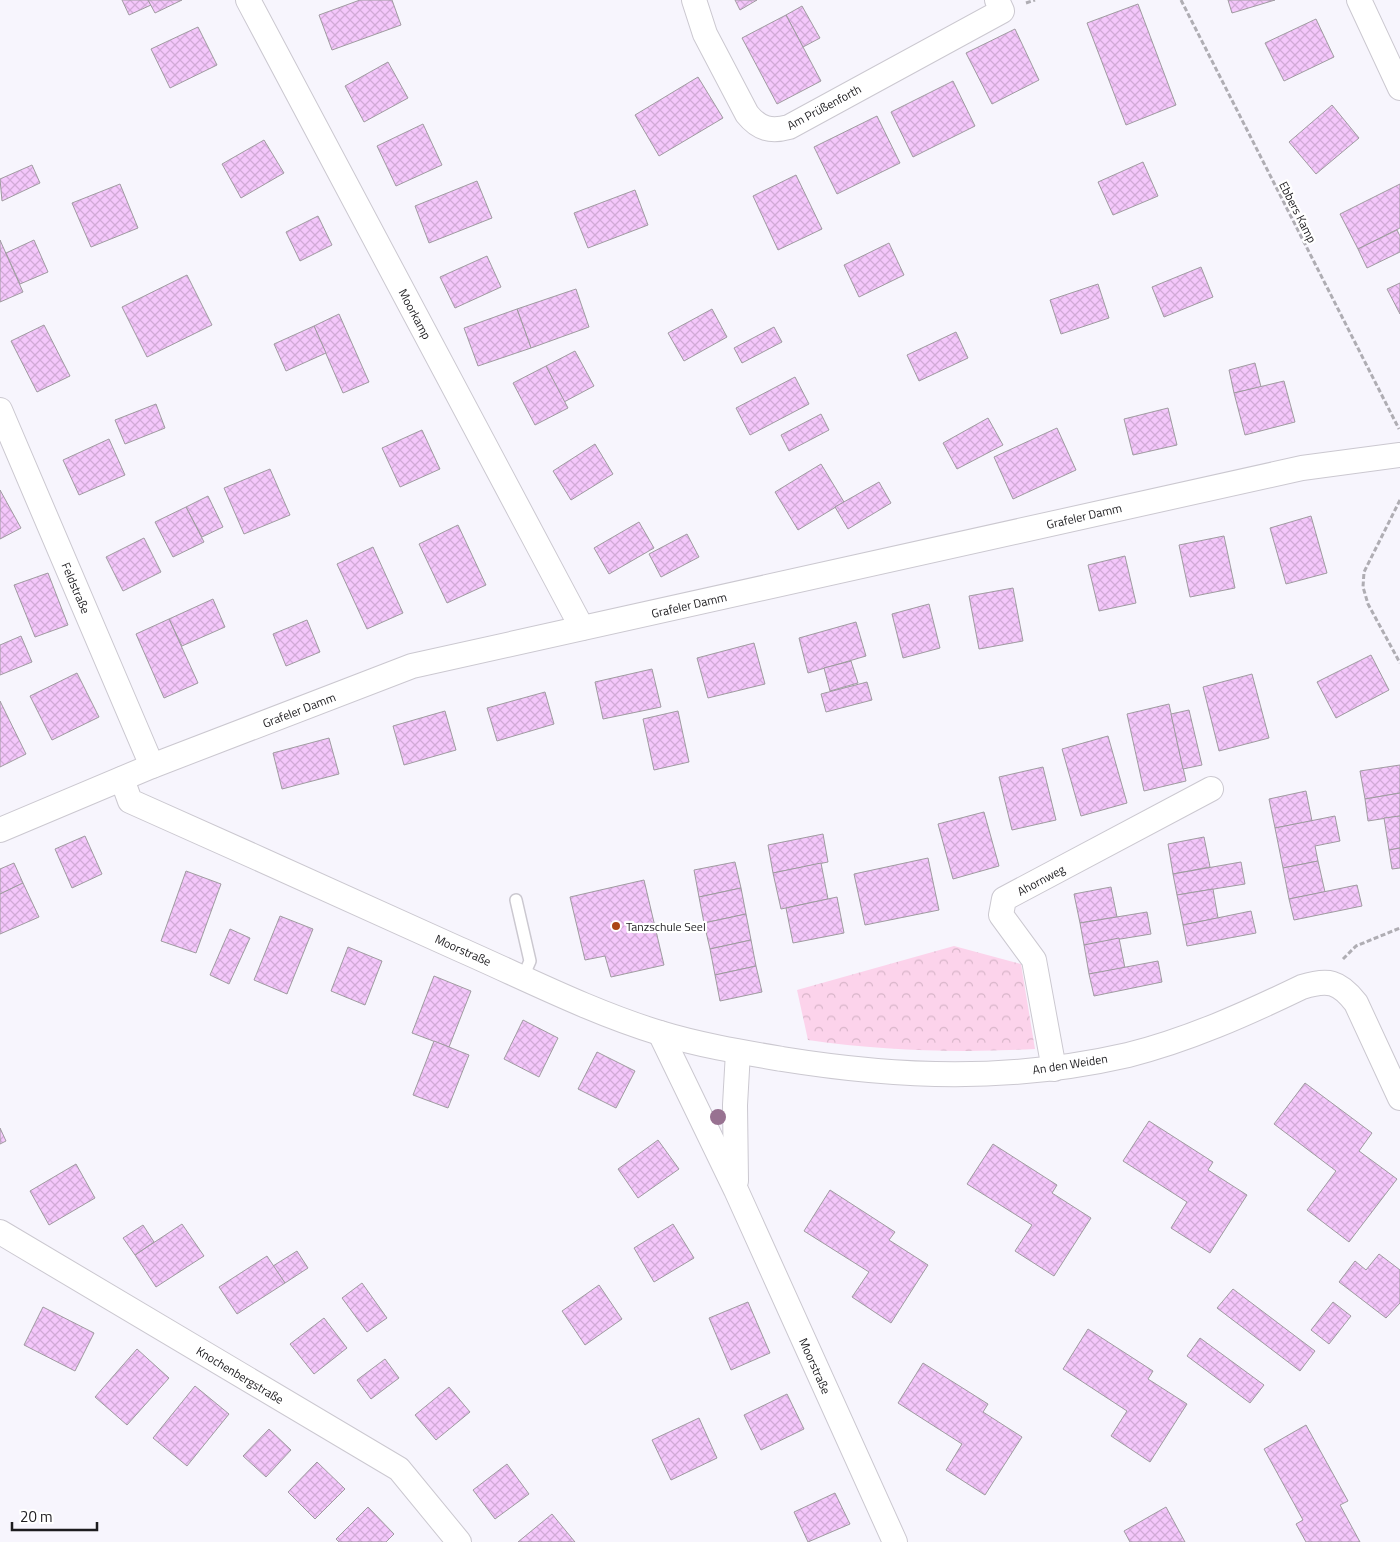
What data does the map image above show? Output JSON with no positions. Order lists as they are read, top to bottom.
{
  "streets": {
    "street": [
      "Am Prüßenforth",
      "Moorkamp",
      "Grafeler Damm",
      "Feldstraße",
      "Ahornweg",
      "Moorstraße",
      "An den Weiden",
      "Knochenbergstraße"
    ],
    "path": ["Ebbers Kamp"]
  },
  "crossings": [
    ["Moorkamp", "Grafeler Damm"],
    ["Grafeler Damm", "Feldstraße"],
    ["Grafeler Damm", "Moorstraße"],
    ["Ahornweg", "An den Weiden"],
    ["Moorstraße", "An den Weiden"]
  ],
  "places": ["Tanzschule Seel"],
  "scale_bar": "20 m"
}
